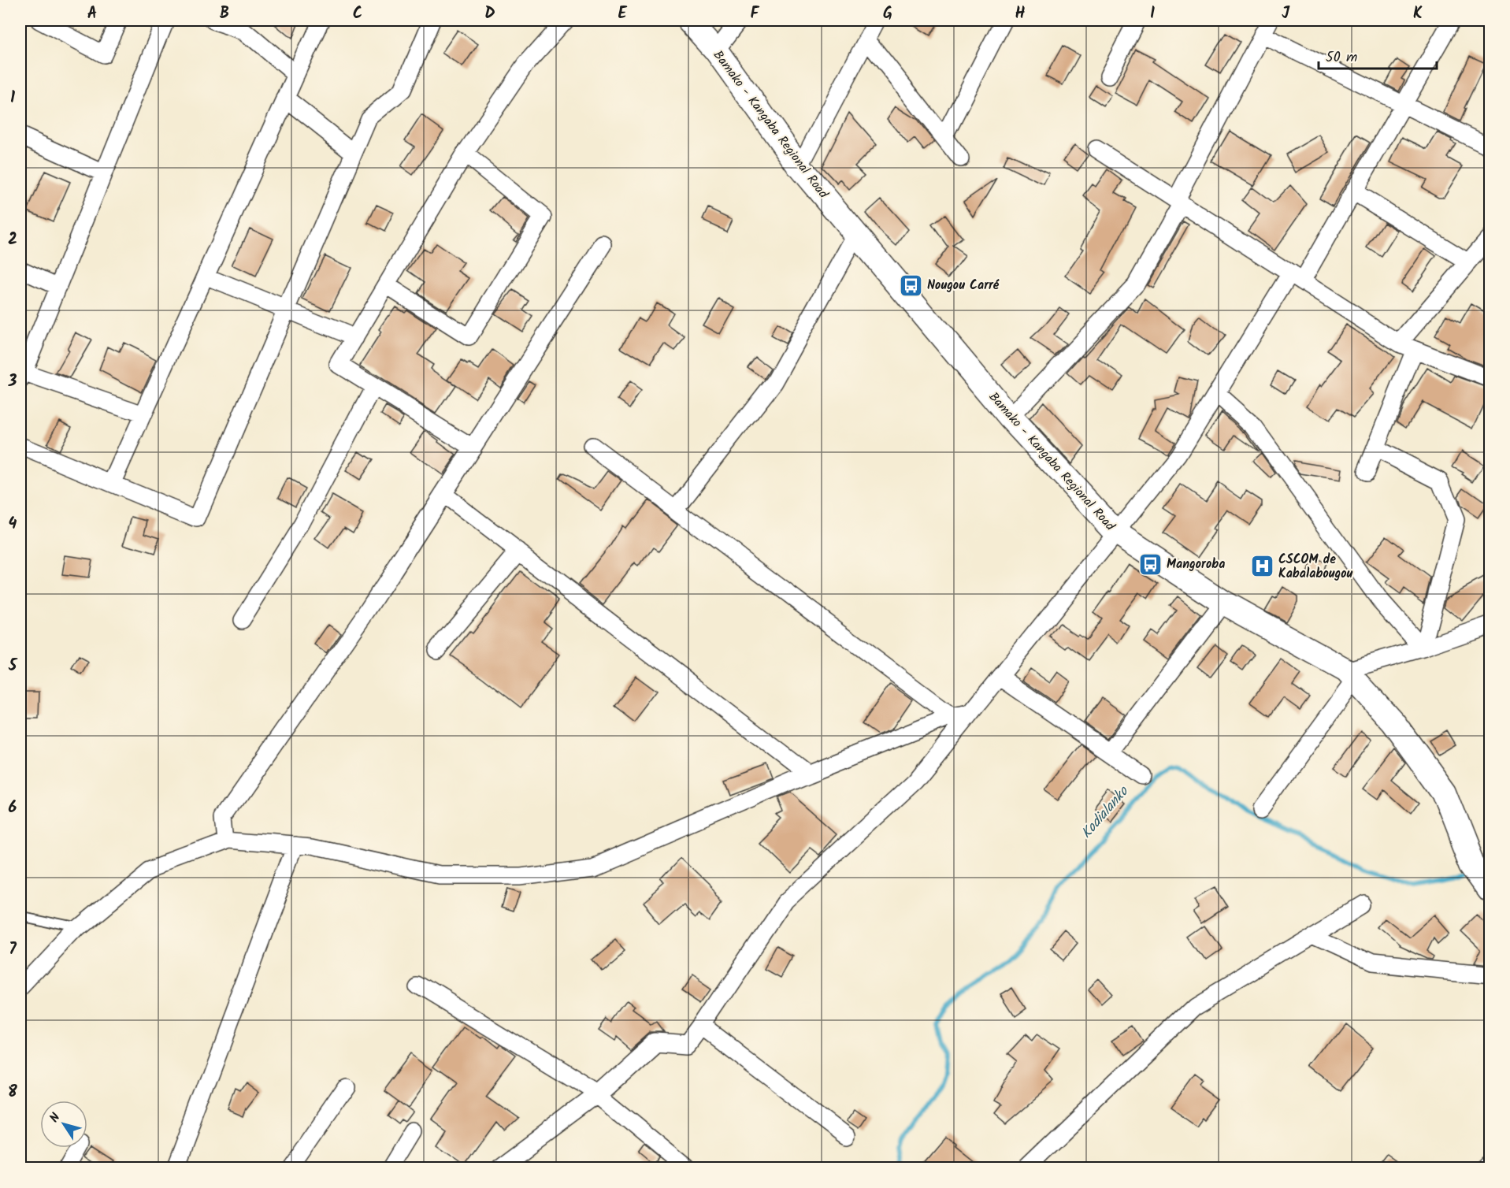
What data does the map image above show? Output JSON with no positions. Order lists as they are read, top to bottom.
{
  "streets": {
    "street": ["Bamako - Kangaba Regional Road"]
  },
  "water": ["Kodialanko"],
  "places": {
    "bus stop": ["Nougou Carré", "Mangoroba"],
    "hospital": ["CSCOM de Kabalabougou"]
  },
  "scale_bar": "50 m",
  "north": "top left",
  "grid": {
    "columns": [
      "A",
      "B",
      "C",
      "D",
      "E",
      "F",
      "G",
      "H",
      "I",
      "J",
      "K"
    ],
    "rows": [
      "1",
      "2",
      "3",
      "4",
      "5",
      "6",
      "7",
      "8"
    ]
  }
}
